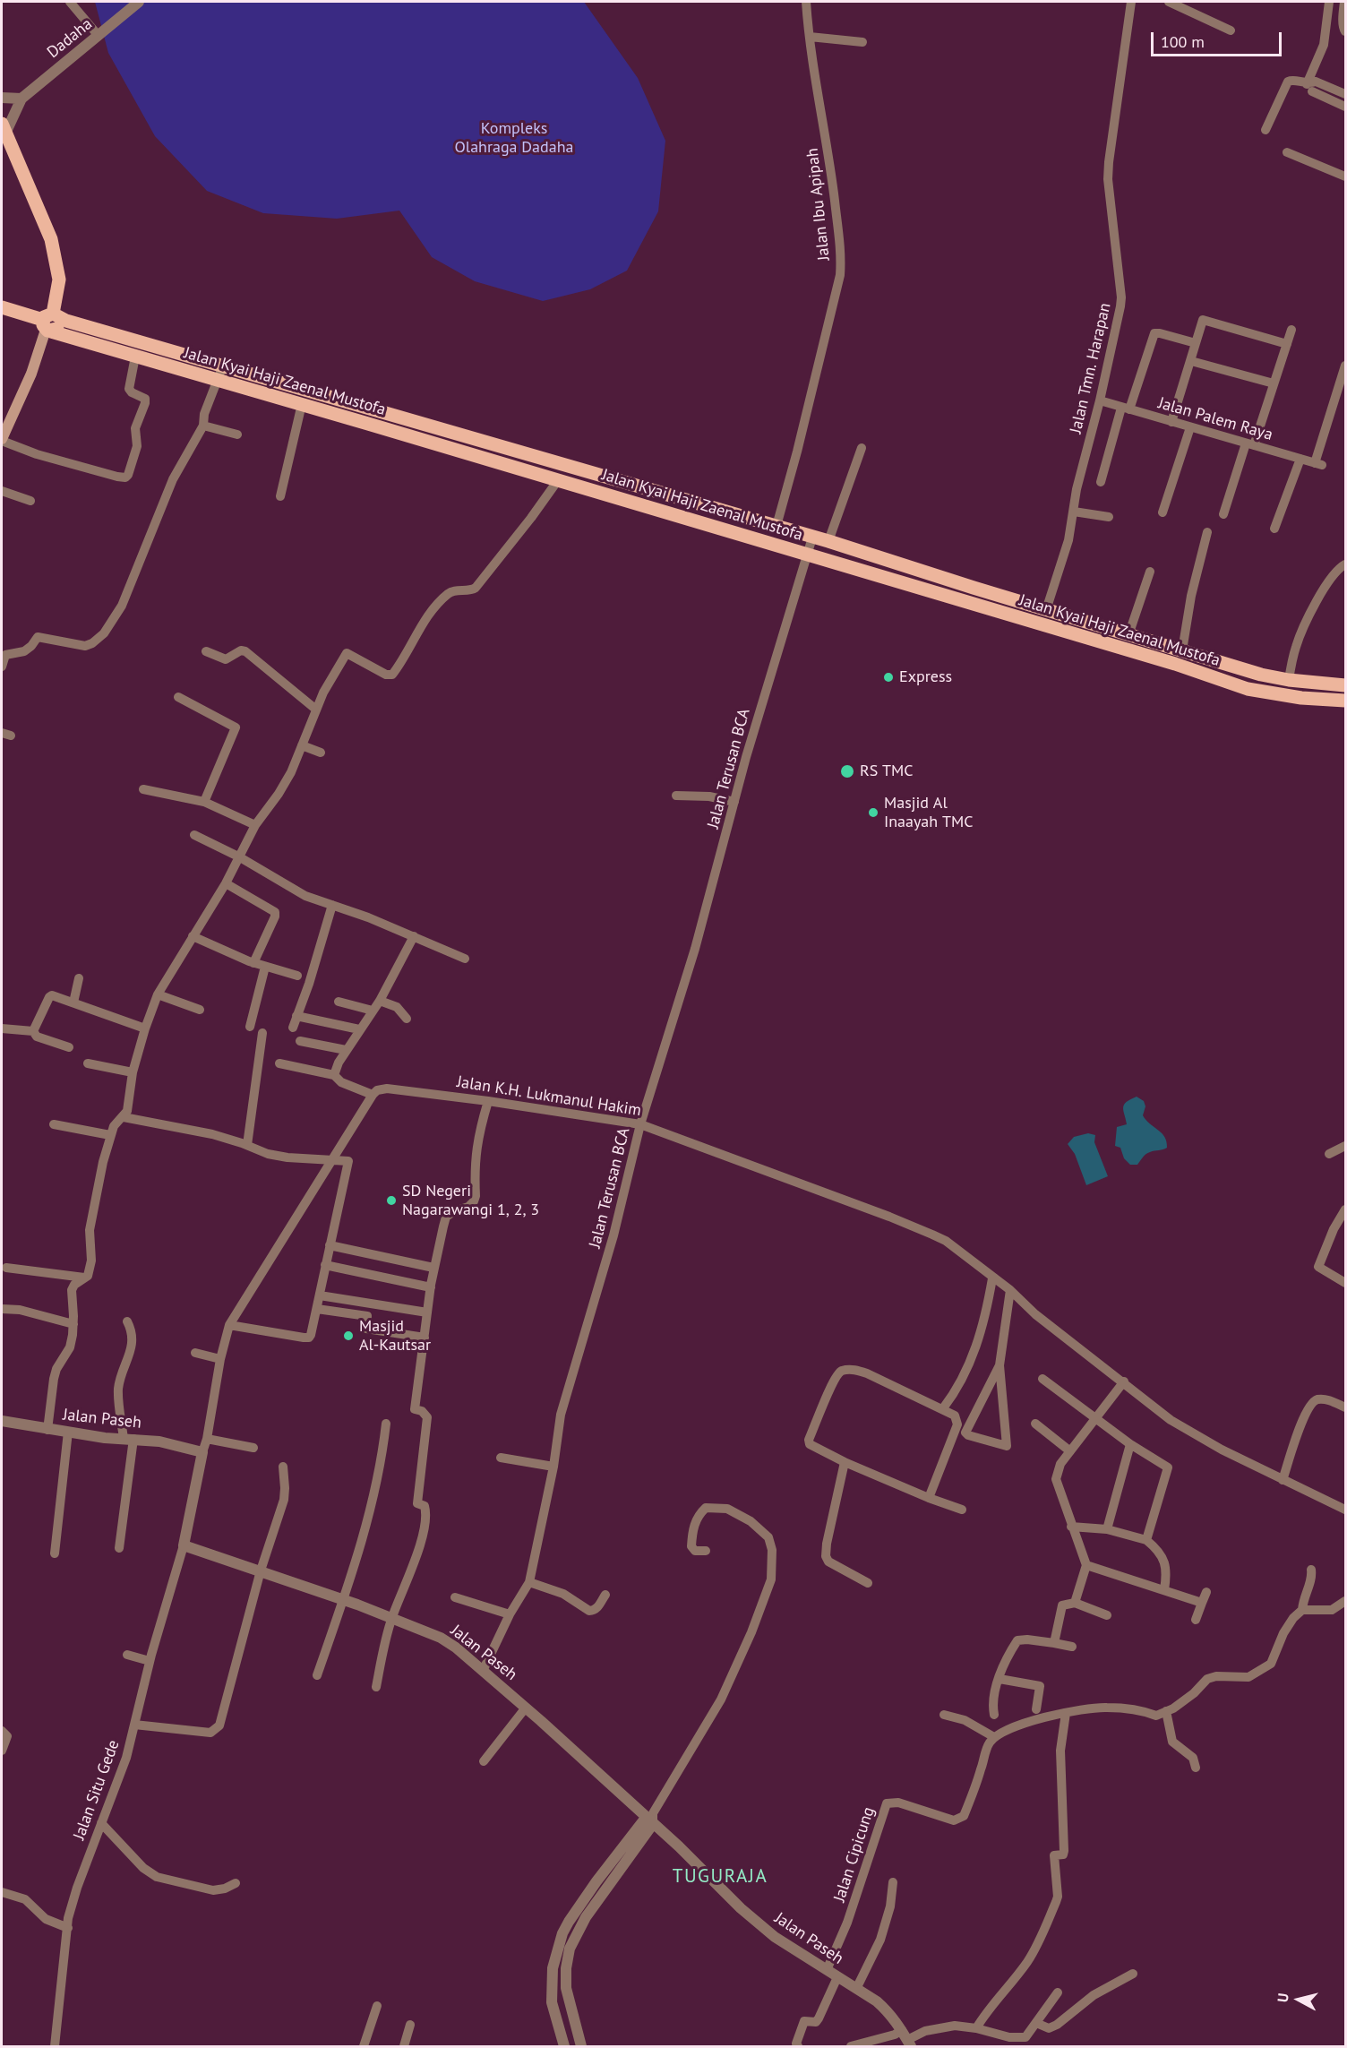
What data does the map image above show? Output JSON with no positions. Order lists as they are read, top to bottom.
{
  "streets": {
    "main road": ["Jalan Kyai Haji Zaenal Mustofa"],
    "street": [
      "Dadaha",
      "Jalan Ibu Apipah",
      "Jalan Tmn. Harapan",
      "Jalan Palem Raya",
      "Jalan Terusan BCA",
      "Jalan K.H. Lukmanul Hakim",
      "Jalan Paseh",
      "Jalan Situ Gede",
      "Jalan Cipicung"
    ]
  },
  "crossings": [
    ["Jalan Ibu Apipah", "Jalan Kyai Haji Zaenal Mustofa"],
    ["Jalan Tmn. Harapan", "Jalan Kyai Haji Zaenal Mustofa"],
    ["Jalan Tmn. Harapan", "Jalan Palem Raya"],
    ["Jalan Kyai Haji Zaenal Mustofa", "Jalan Terusan BCA"],
    ["Jalan Terusan BCA", "Jalan K.H. Lukmanul Hakim"],
    ["Jalan Terusan BCA", "Jalan Paseh"],
    ["Jalan Paseh", "Jalan Situ Gede"],
    ["Jalan Paseh", "Jalan Cipicung"]
  ],
  "districts": ["TUGURAJA"],
  "parks": ["Kompleks Olahraga Dadaha"],
  "places": [
    "Express",
    "RS TMC",
    "Masjid Al Inaayah TMC",
    "SD Negeri Nagarawangi 1, 2, 3",
    "Masjid Al-Kautsar"
  ],
  "scale_bar": "100 m",
  "north": "left"
}
